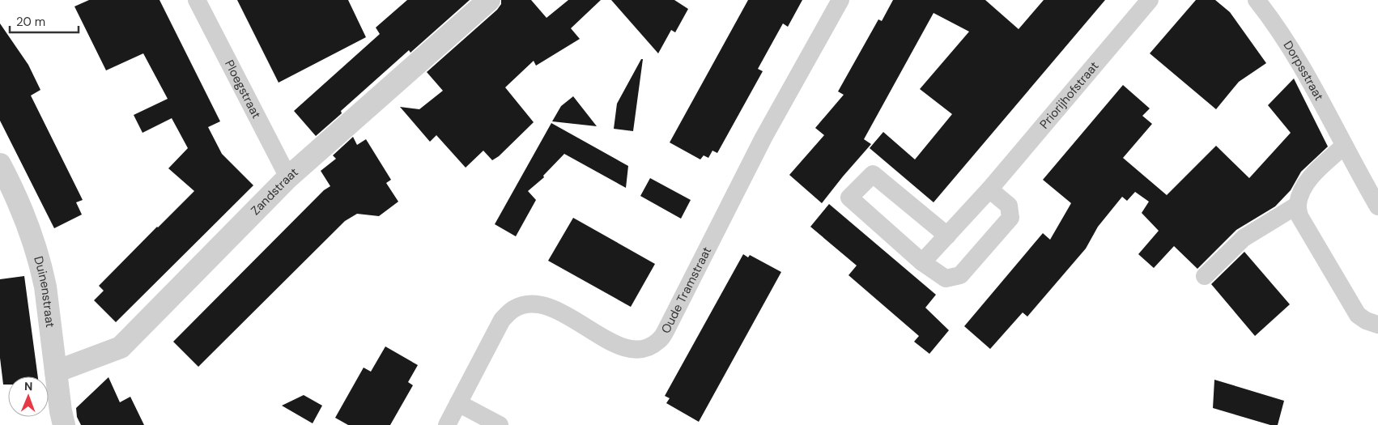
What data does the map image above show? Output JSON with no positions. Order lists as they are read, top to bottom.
{
  "streets": {
    "street": [
      "Dorpsstraat",
      "Ploegstraat",
      "Priorijhofstraat",
      "Zandstraat",
      "Oude Tramstraat",
      "Duinenstraat"
    ]
  },
  "crossings": [
    ["Ploegstraat", "Zandstraat"],
    ["Zandstraat", "Duinenstraat"]
  ],
  "scale_bar": "20 m",
  "north": "top"
}
